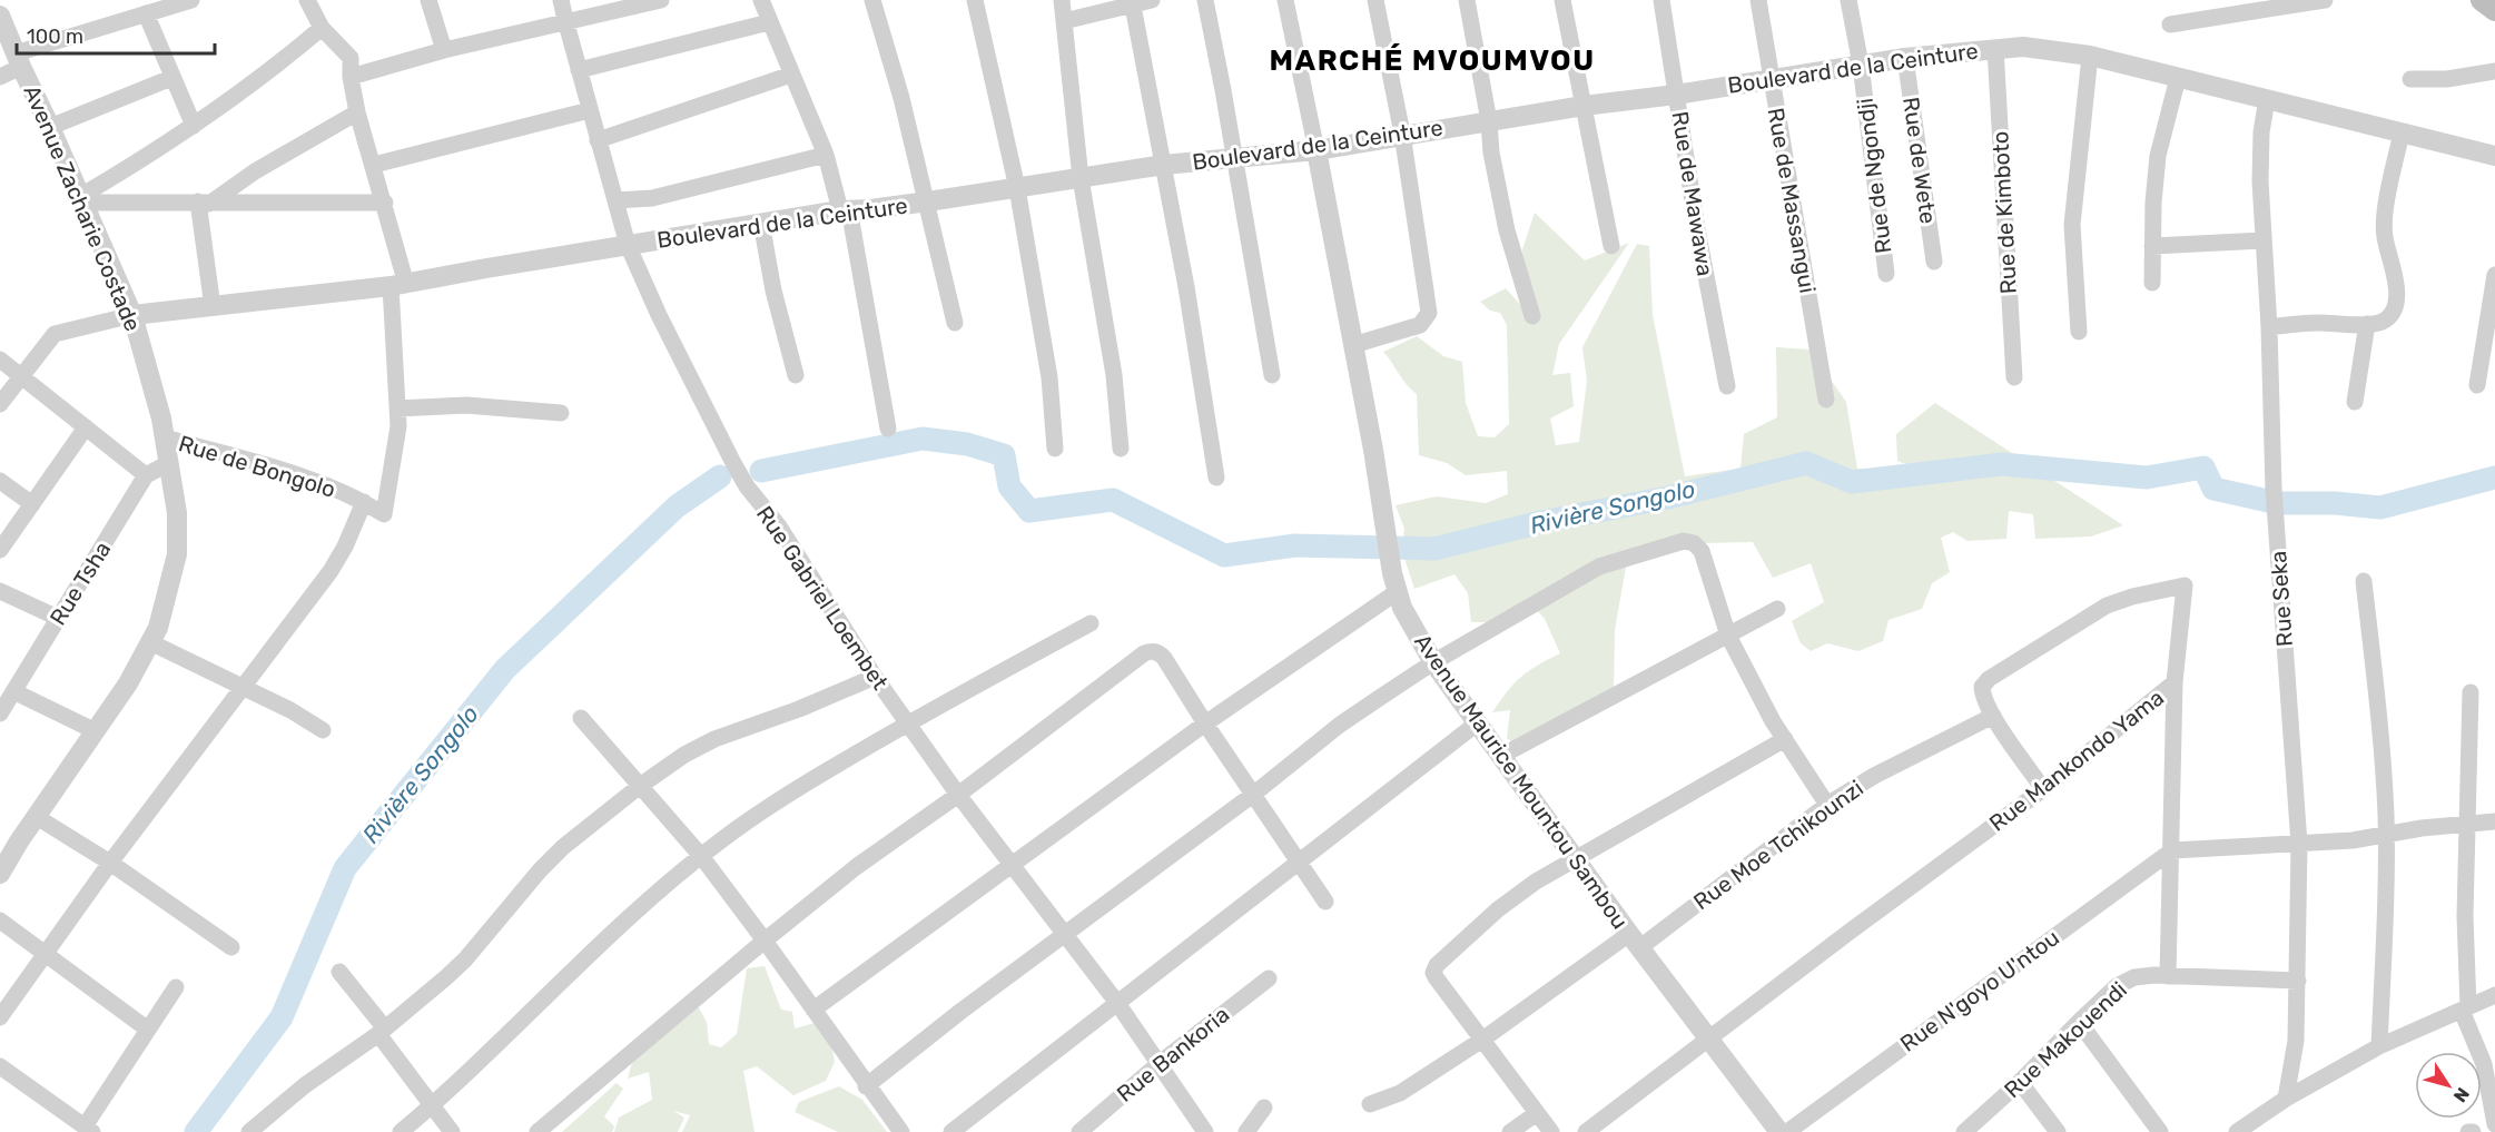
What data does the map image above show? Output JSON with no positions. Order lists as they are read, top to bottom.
{
  "streets": {
    "street": [
      "Boulevard de la Ceinture",
      "Rue de Wete",
      "Rue de Ngondji",
      "Rue de Mawawa",
      "Rue de Massangui",
      "Avenue Zacharie Costade",
      "Rue de Kimboto",
      "Rue de Bongolo",
      "Rue Tsha",
      "Rue Gabriel Loembet",
      "Rue Seka",
      "Rue Mankondo Yama",
      "Avenue Maurice Mountou Sambou",
      "Rue Moe Tchikounzi",
      "Rue N'goyo U'ntou",
      "Rue Makouendi",
      "Rue Bankoria"
    ]
  },
  "crossings": [
    ["Boulevard de la Ceinture", "Rue de Wete"],
    ["Boulevard de la Ceinture", "Rue de Ngondji"],
    ["Boulevard de la Ceinture", "Rue de Mawawa"],
    ["Boulevard de la Ceinture", "Rue de Massangui"],
    ["Boulevard de la Ceinture", "Avenue Zacharie Costade"],
    ["Boulevard de la Ceinture", "Rue de Kimboto"],
    ["Boulevard de la Ceinture", "Rue Gabriel Loembet"],
    ["Boulevard de la Ceinture", "Rue Seka"],
    ["Boulevard de la Ceinture", "Avenue Maurice Mountou Sambou"],
    ["Avenue Zacharie Costade", "Rue de Bongolo"],
    ["Rue Gabriel Loembet", "Rue Bankoria"],
    ["Rue Seka", "Rue Makouendi"],
    ["Rue Mankondo Yama", "Avenue Maurice Mountou Sambou"],
    ["Rue Mankondo Yama", "Rue N'goyo U'ntou"],
    ["Rue Mankondo Yama", "Rue Makouendi"],
    ["Avenue Maurice Mountou Sambou", "Rue Moe Tchikounzi"]
  ],
  "districts": ["MARCHÉ MVOUMVOU"],
  "water": ["Rivière Songolo"],
  "scale_bar": "100 m",
  "north": "bottom right"
}
